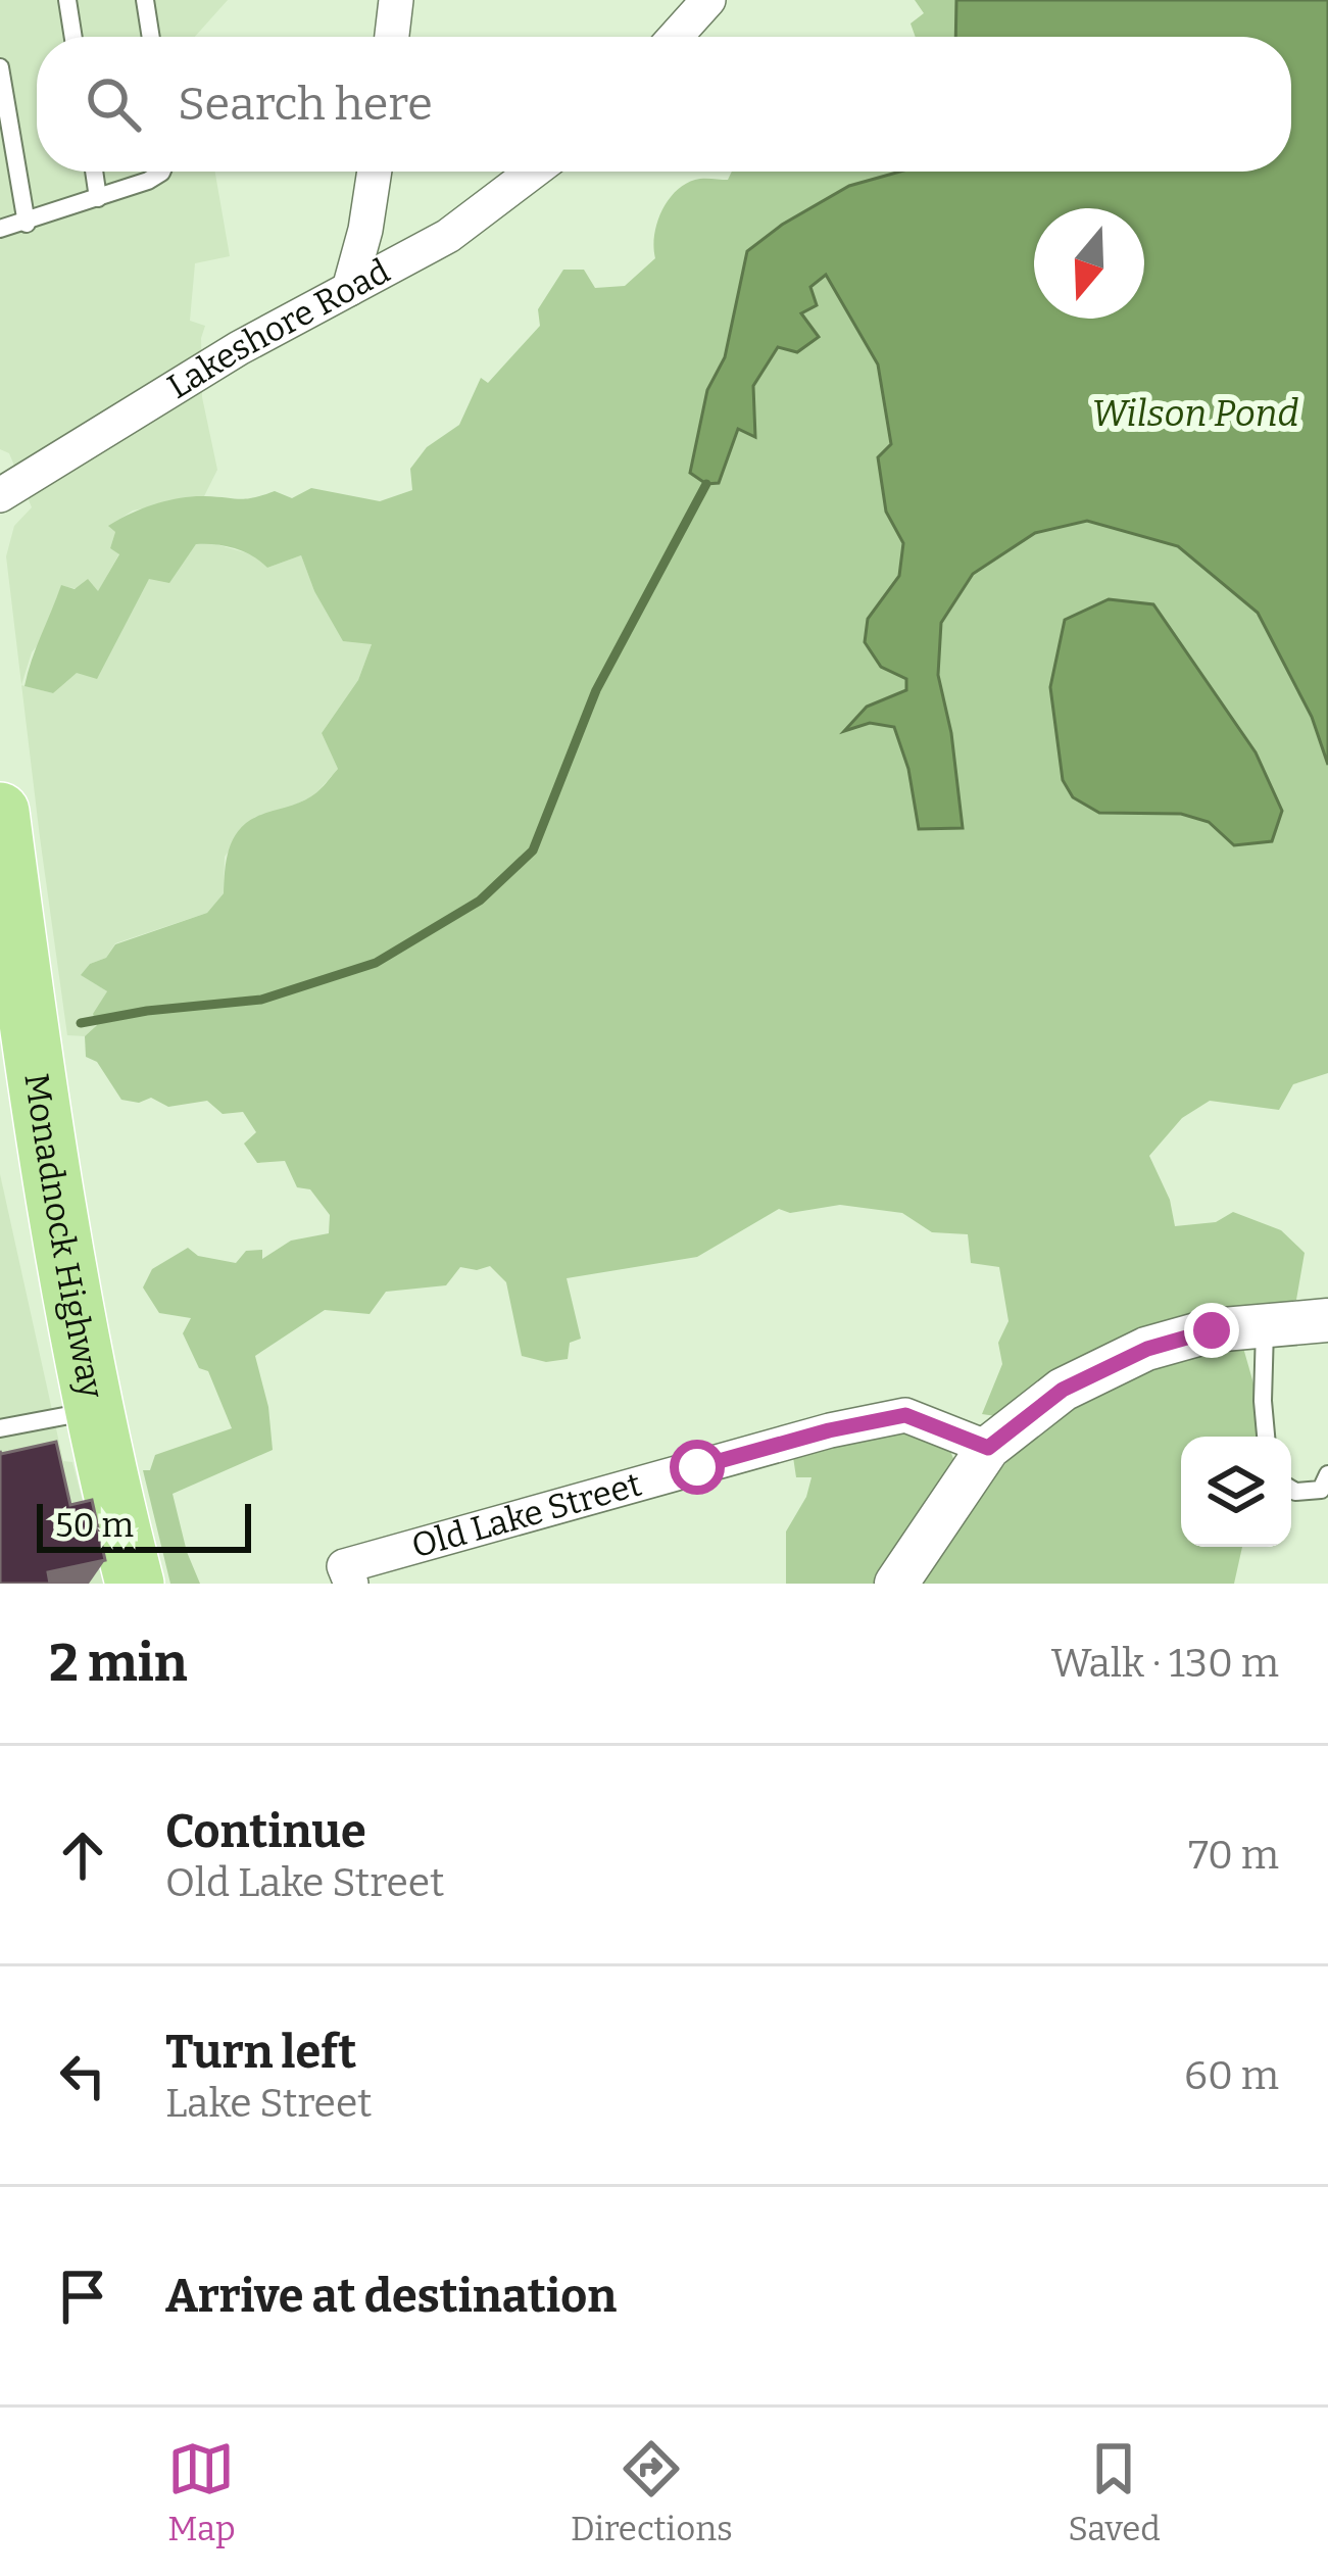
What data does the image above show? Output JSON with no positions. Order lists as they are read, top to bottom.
{
  "streets": {
    "highway": ["Monadnock Highway"],
    "street": ["Lakeshore Road", "Old Lake Street"]
  },
  "water": ["Wilson Pond"],
  "scale_bar": "50 m",
  "north": "bottom",
  "page": {
    "search": "Search here",
    "scale": "50 m",
    "heading": ["2 min", "Walk · 130 m"],
    "list": [
      ["Continue", "Old Lake Street", "70 m"],
      ["Turn left", "Lake Street", "60 m"],
      "Arrive at destination"
    ],
    "nav": ["Map", "Directions", "Saved"]
  }
}
